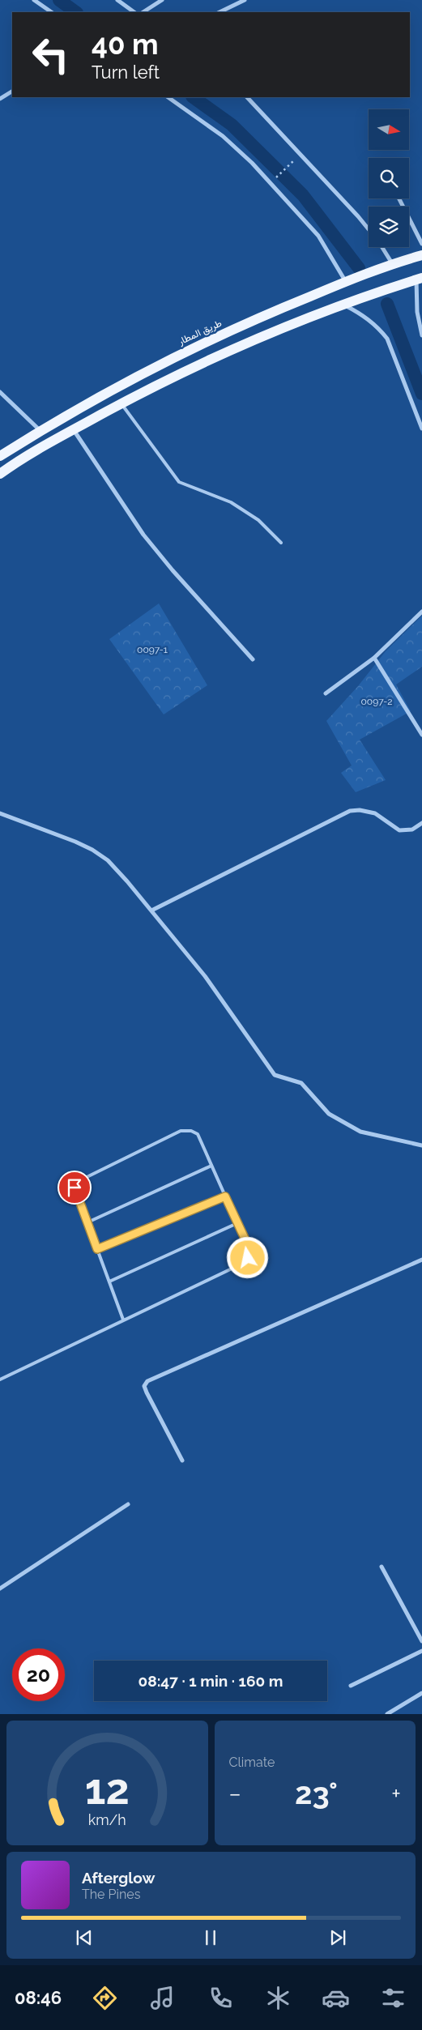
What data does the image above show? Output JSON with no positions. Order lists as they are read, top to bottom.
{
  "streets": {
    "main road": ["طريق المطار"]
  },
  "parks": ["0097-1", "0097-2"],
  "north": "right",
  "page": {
    "turn": ["40 m", "Turn left"],
    "limit": "20",
    "trip": "08:47 · 1 min · 160 m",
    "tile": "Climate",
    "heat": ["−", "23°", "+"],
    "song": ["Afterglow", "The Pines"],
    "tabs": "08:46",
    "gauge": ["12", "km/h"]
  }
}
